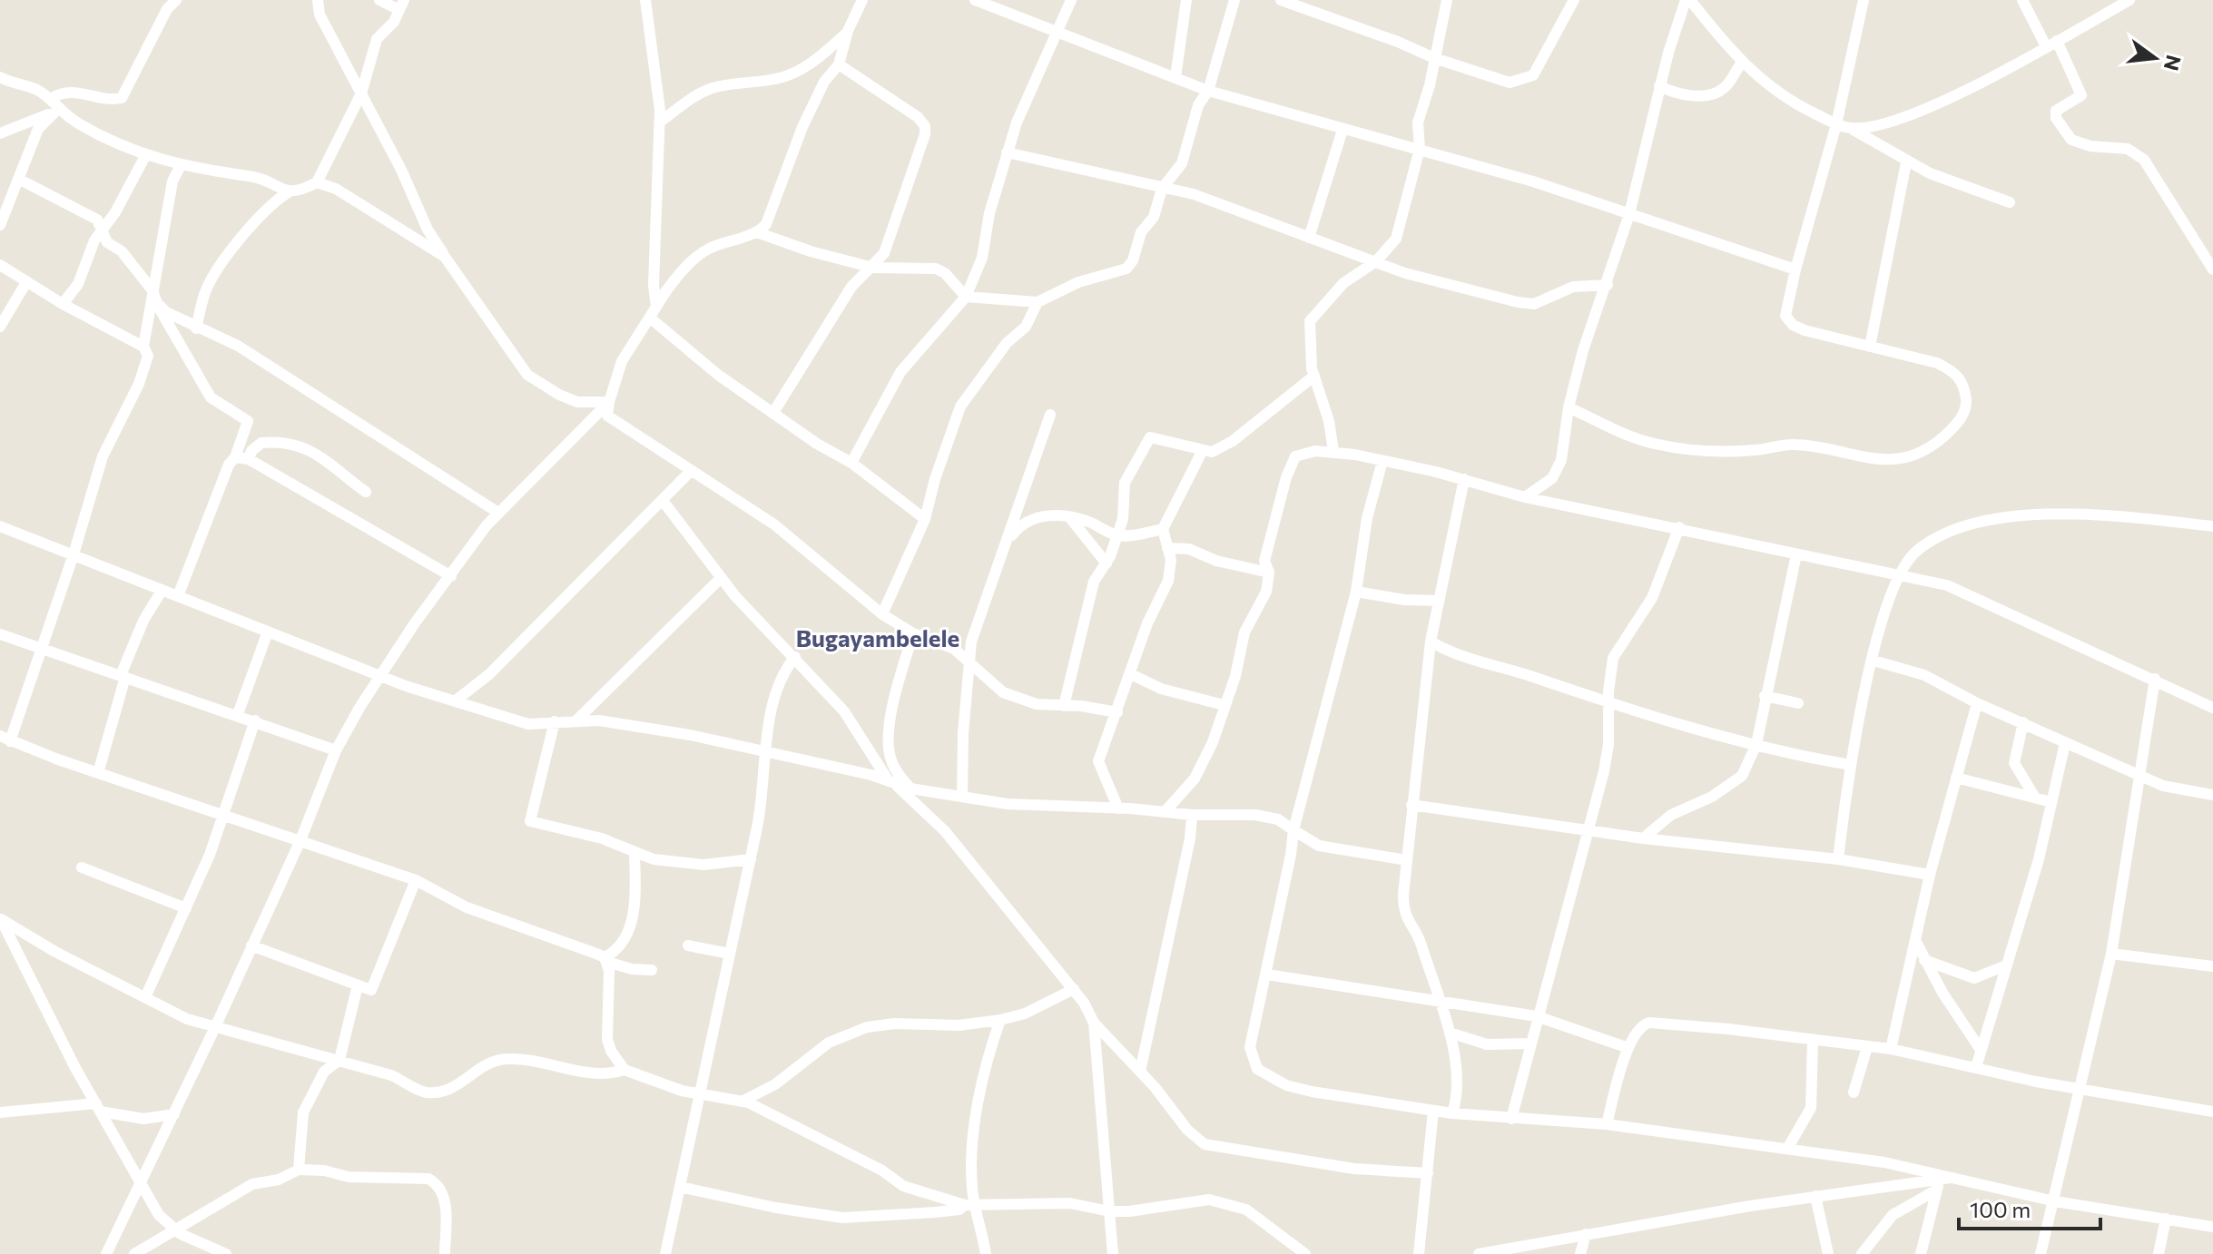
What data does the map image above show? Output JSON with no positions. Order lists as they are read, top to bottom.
{
  "districts": ["Bugayambelele"],
  "scale_bar": "100 m",
  "north": "right"
}
